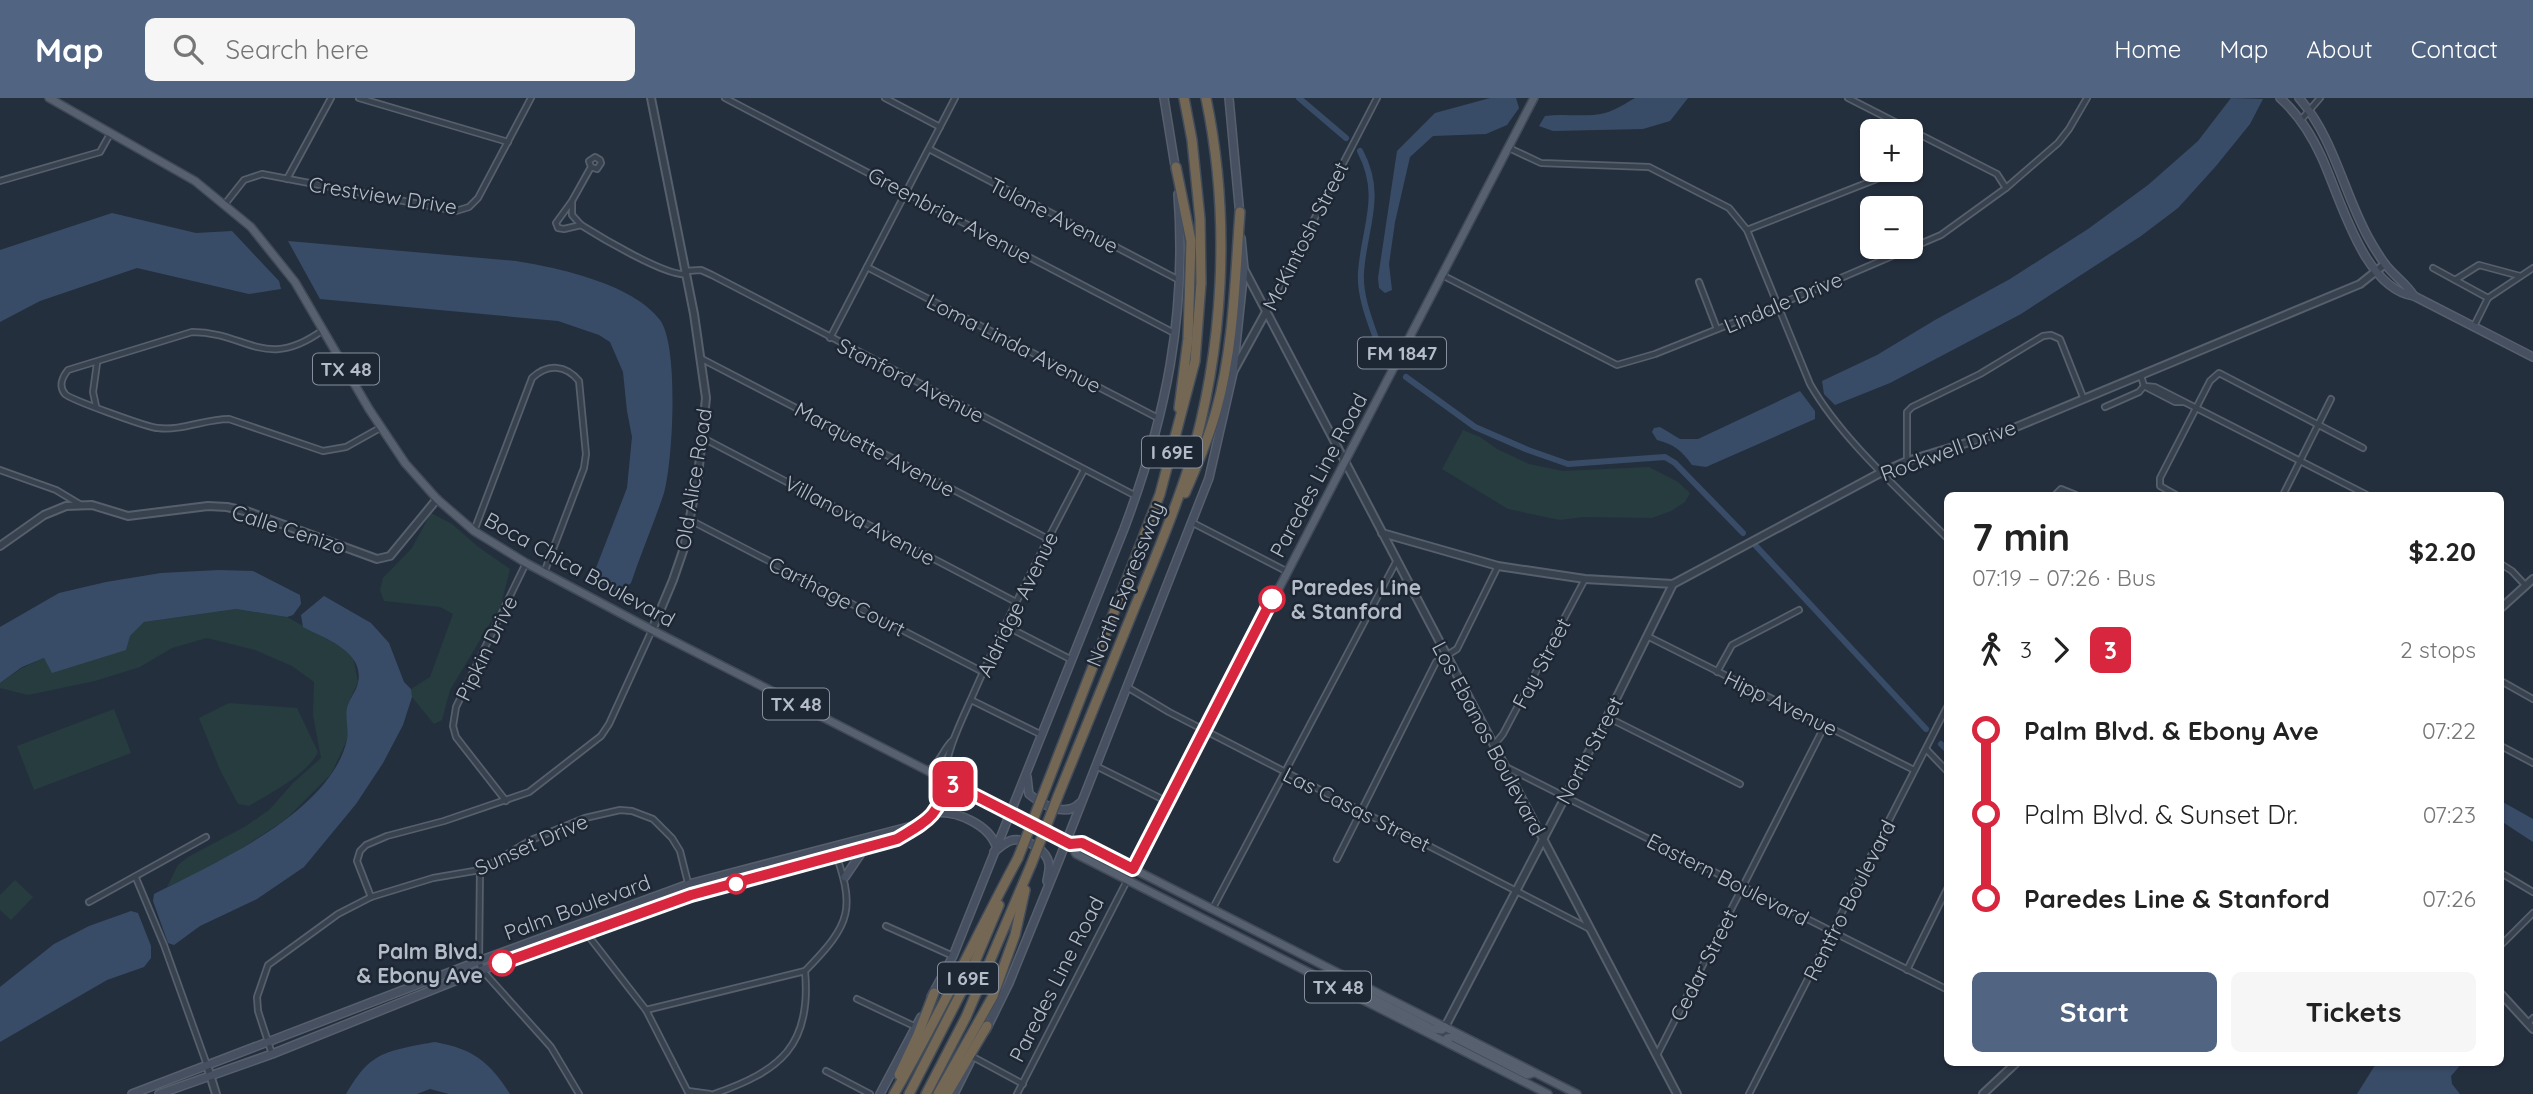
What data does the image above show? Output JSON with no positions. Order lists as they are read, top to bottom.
{
  "streets": {
    "highway": ["I 69E", "North Expressway"],
    "main road": [
      "FM 1847",
      "TX 48",
      "Paredes Line Road",
      "Boca Chica Boulevard",
      "Palm Boulevard"
    ],
    "street": [
      "Crestview Drive",
      "Greenbriar Avenue",
      "Tulane Avenue",
      "McKintosh Street",
      "Lindale Drive",
      "Loma Linda Avenue",
      "Stanford Avenue",
      "Marquette Avenue",
      "Rockwell Drive",
      "Old Alice Road",
      "Villanova Avenue",
      "Calle Cenizo",
      "Carthage Court",
      "Aldridge Avenue",
      "Pipkin Drive",
      "Fay Street",
      "Hipp Avenue",
      "Los Ebanos Boulevard",
      "North Street",
      "Las Casas Street",
      "Sunset Drive",
      "Eastern Boulevard",
      "Rentfro Boulevard",
      "Cedar Street"
    ]
  },
  "crossings": [
    ["Crestview Drive", "Boca Chica Boulevard"],
    ["Greenbriar Avenue", "North Expressway"],
    ["Tulane Avenue", "North Expressway"],
    ["McKintosh Street", "Los Ebanos Boulevard"],
    ["Lindale Drive", "Paredes Line Road"],
    ["Loma Linda Avenue", "North Expressway"],
    ["Stanford Avenue", "Old Alice Road"],
    ["Stanford Avenue", "North Expressway"],
    ["Stanford Avenue", "Aldridge Avenue"],
    ["Marquette Avenue", "Old Alice Road"],
    ["Marquette Avenue", "Aldridge Avenue"],
    ["Rockwell Drive", "North Street"],
    ["I 69E", "North Expressway"],
    ["Paredes Line Road", "Boca Chica Boulevard"],
    ["Paredes Line Road", "Los Ebanos Boulevard"],
    ["Paredes Line Road", "Las Casas Street"],
    ["Old Alice Road", "Villanova Avenue"],
    ["Old Alice Road", "Boca Chica Boulevard"],
    ["Old Alice Road", "Carthage Court"],
    ["Old Alice Road", "Pipkin Drive"],
    ["Old Alice Road", "Sunset Drive"],
    ["Villanova Avenue", "Aldridge Avenue"],
    ["Calle Cenizo", "Boca Chica Boulevard"],
    ["Boca Chica Boulevard", "North Expressway"],
    ["Boca Chica Boulevard", "Aldridge Avenue"],
    ["Boca Chica Boulevard", "Pipkin Drive"],
    ["Boca Chica Boulevard", "North Street"],
    ["Carthage Court", "Aldridge Avenue"],
    ["Fay Street", "Los Ebanos Boulevard"],
    ["Hipp Avenue", "North Street"],
    ["Hipp Avenue", "Rentfro Boulevard"],
    ["Hipp Avenue", "Cedar Street"],
    ["Los Ebanos Boulevard", "North Street"],
    ["Los Ebanos Boulevard", "Las Casas Street"],
    ["Los Ebanos Boulevard", "Eastern Boulevard"],
    ["Los Ebanos Boulevard", "Cedar Street"],
    ["North Street", "Las Casas Street"],
    ["North Street", "Eastern Boulevard"],
    ["Sunset Drive", "Palm Boulevard"],
    ["Eastern Boulevard", "Rentfro Boulevard"],
    ["Eastern Boulevard", "Cedar Street"]
  ],
  "places": ["Paredes Line & Stanford", "Palm Blvd. & Ebony Ave"],
  "lines": ["bus line 3"],
  "page": {
    "header": "Map",
    "search": "Search here",
    "nav": [
      "Home",
      "Map",
      "About",
      "Contact"
    ],
    "on_map": "3",
    "map_buttons": ["+", "−"],
    "heading": ["7 min", "07:19 – 07:26 · Bus", "$2.20"],
    "legs": ["3", "3", "2 stops"],
    "list": [
      {
        "name": "Palm Blvd. & Ebony Ave",
        "value": "07:22"
      },
      {
        "name": "Palm Blvd. & Sunset Dr.",
        "value": "07:23"
      },
      {
        "name": "Paredes Line & Stanford",
        "value": "07:26"
      }
    ],
    "buttons": ["Start", "Tickets"]
  }
}
